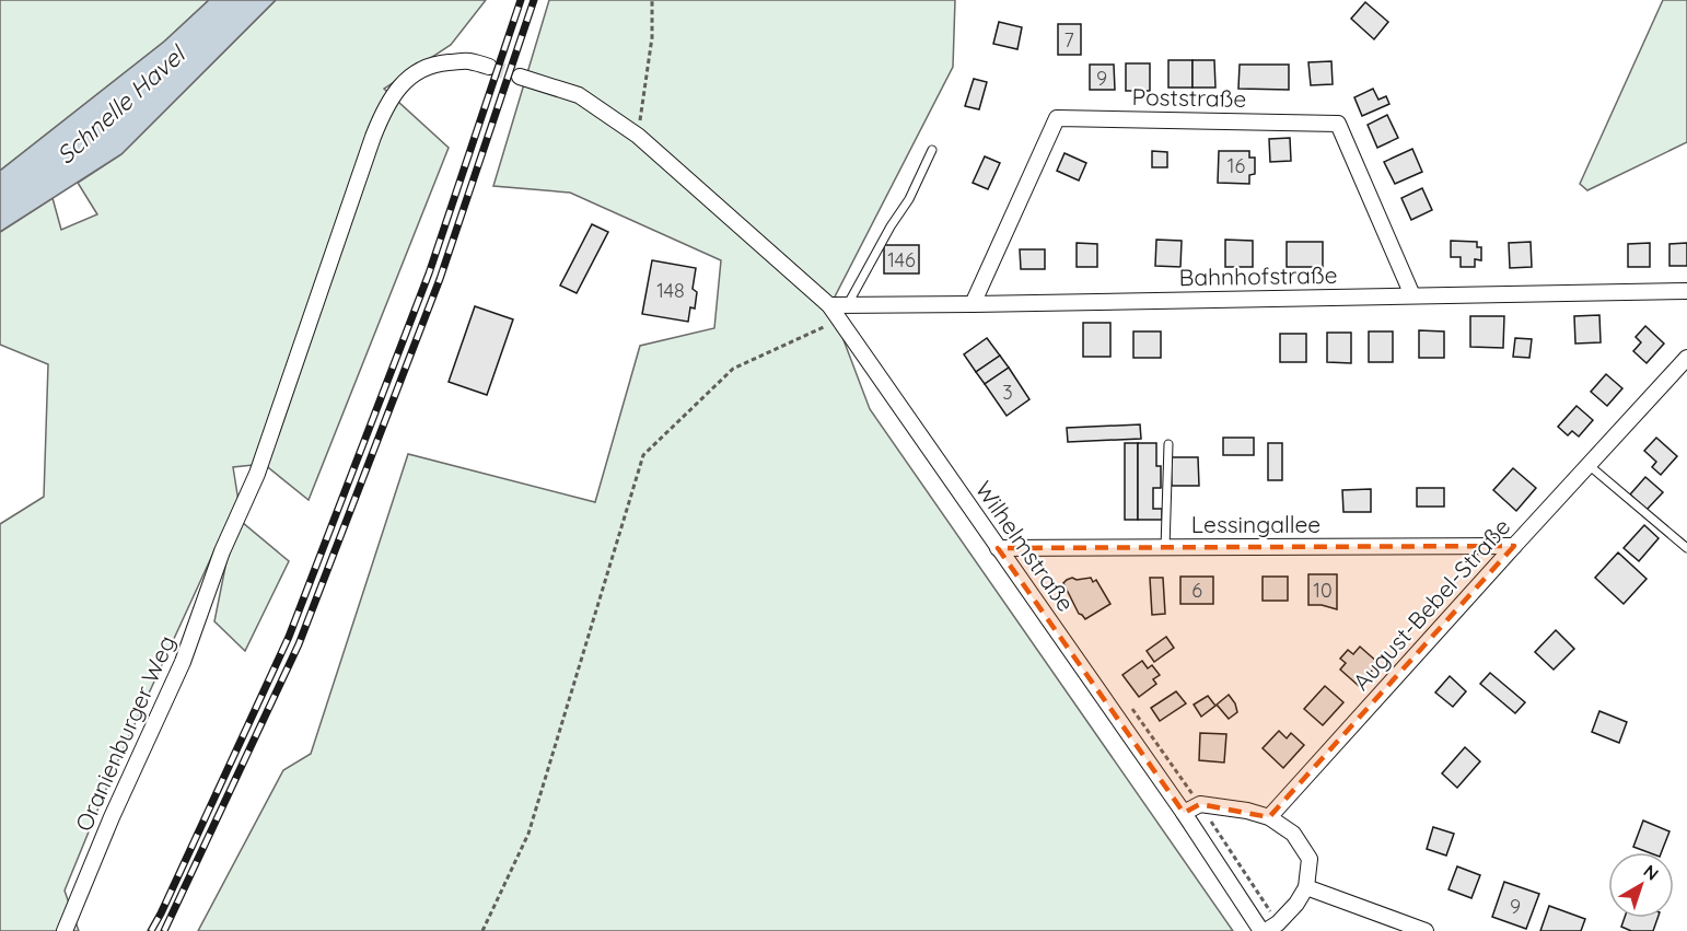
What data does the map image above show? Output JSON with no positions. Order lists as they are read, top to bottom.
{
  "streets": {
    "street": [
      "Poststraße",
      "Bahnhofstraße",
      "Lessingallee",
      "Wilhelmstraße",
      "August-Bebel-Straße",
      "Oranienburger Weg"
    ]
  },
  "crossings": [
    ["Poststraße", "Bahnhofstraße"],
    ["Bahnhofstraße", "Wilhelmstraße"],
    ["Lessingallee", "Wilhelmstraße"],
    ["Lessingallee", "August-Bebel-Straße"]
  ],
  "water": ["Schnelle Havel"],
  "house_numbers": [
    "7",
    "9",
    "16",
    "146",
    "148",
    "3",
    "6",
    "10",
    "9"
  ],
  "north": "top right"
}
